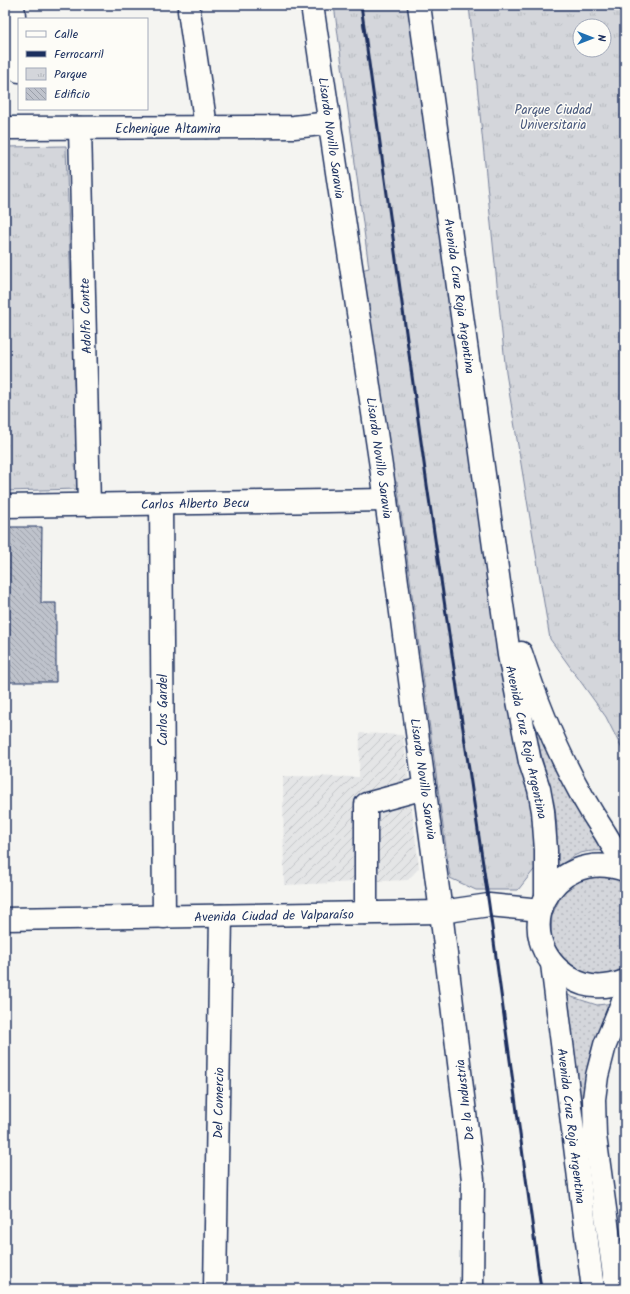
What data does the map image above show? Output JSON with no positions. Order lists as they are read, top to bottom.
{
  "streets": {
    "street": [
      "Echenique Altamira",
      "Lisardo Novillo Saravia",
      "Avenida Cruz Roja Argentina",
      "Adolfo Contte",
      "Carlos Alberto Becu",
      "Carlos Gardel",
      "Avenida Ciudad de Valparaíso",
      "De la Industria",
      "Del Comercio"
    ]
  },
  "crossings": [
    ["Echenique Altamira", "Lisardo Novillo Saravia"],
    ["Echenique Altamira", "Adolfo Contte"],
    ["Lisardo Novillo Saravia", "Carlos Alberto Becu"],
    ["Lisardo Novillo Saravia", "Avenida Ciudad de Valparaíso"],
    ["Lisardo Novillo Saravia", "De la Industria"],
    ["Avenida Cruz Roja Argentina", "Avenida Ciudad de Valparaíso"],
    ["Adolfo Contte", "Carlos Alberto Becu"],
    ["Carlos Alberto Becu", "Carlos Gardel"],
    ["Carlos Gardel", "Avenida Ciudad de Valparaíso"],
    ["Avenida Ciudad de Valparaíso", "De la Industria"],
    ["Avenida Ciudad de Valparaíso", "Del Comercio"]
  ],
  "parks": ["Parque Ciudad Universitaria"],
  "legend": [
    "Calle",
    "Ferrocarril",
    "Parque",
    "Edificio"
  ],
  "north": "right"
}
